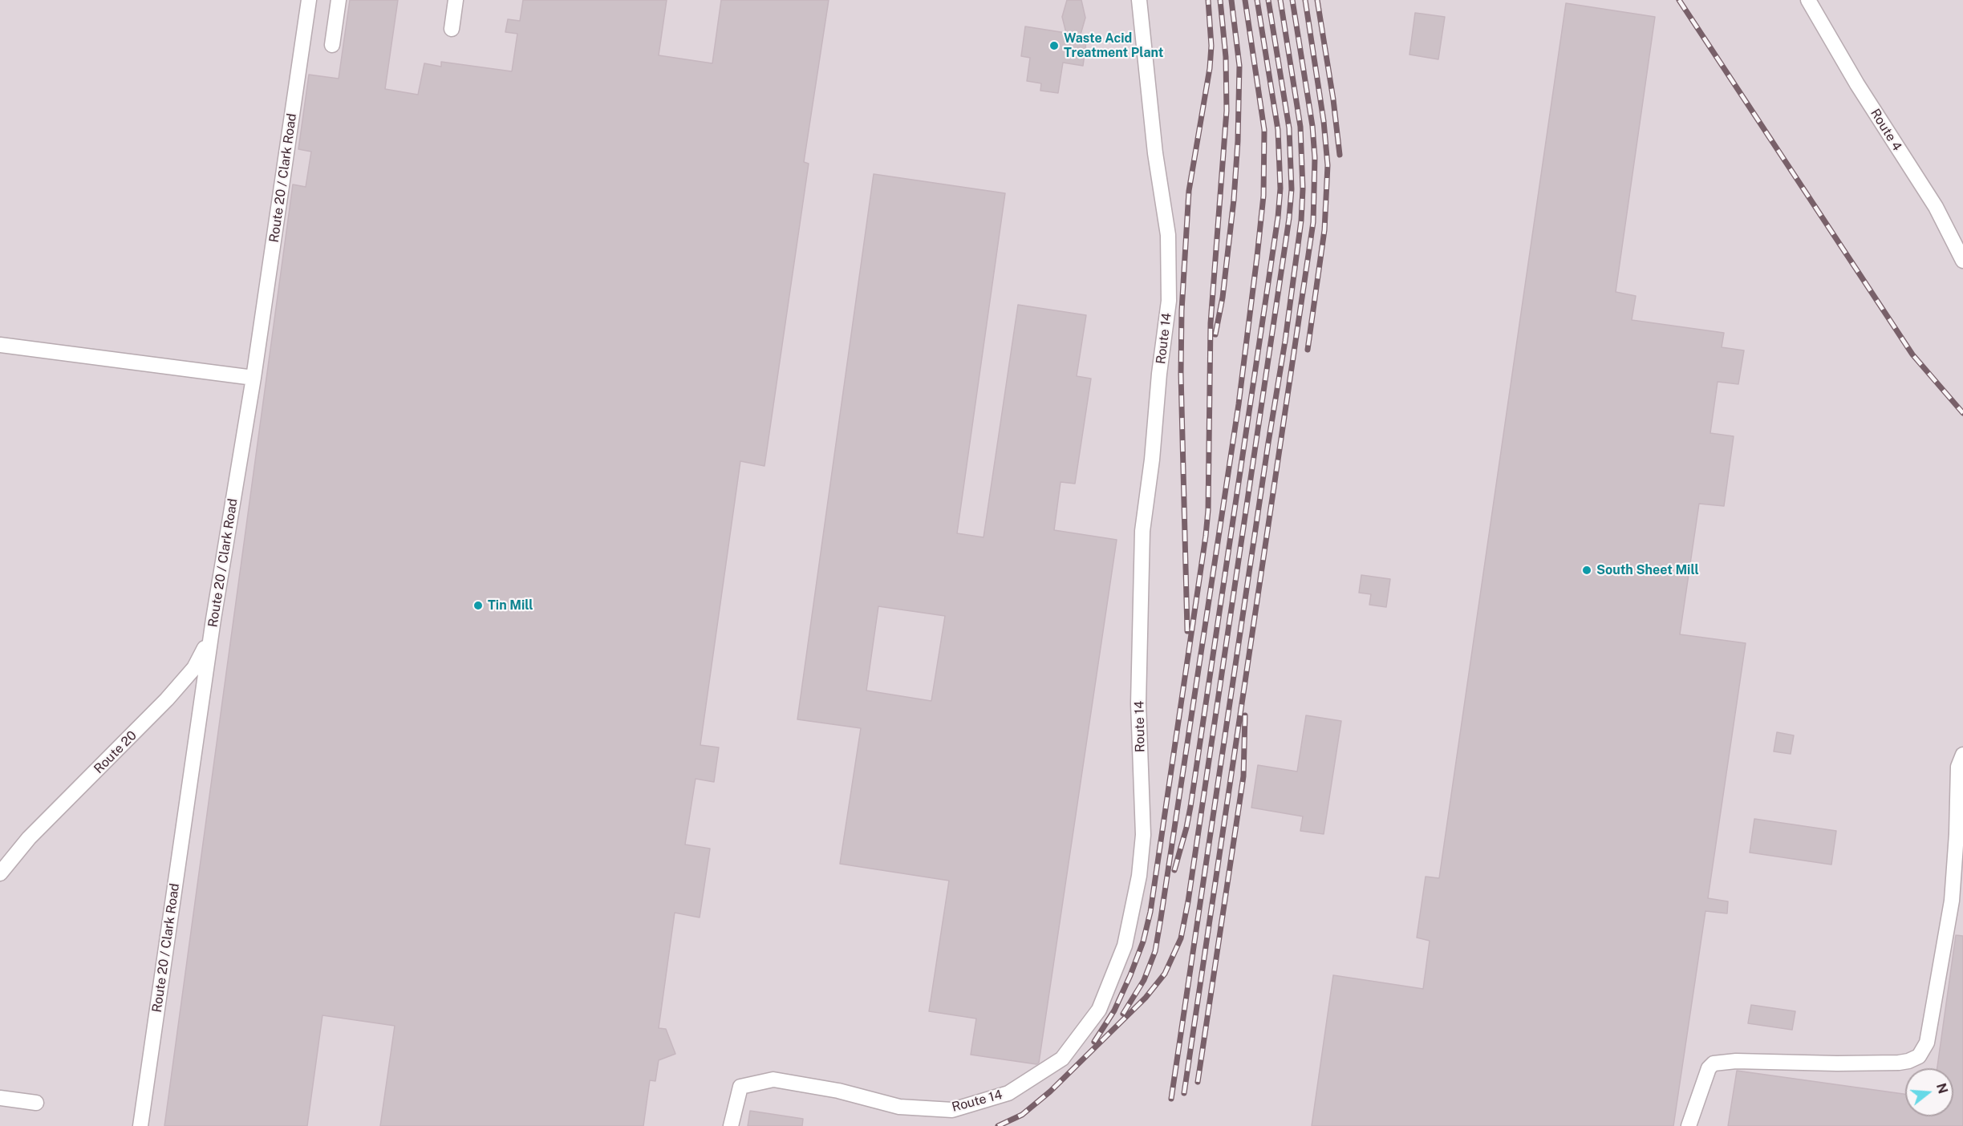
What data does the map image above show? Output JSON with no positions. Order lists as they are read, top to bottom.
{
  "streets": {
    "street": [
      "Route 4",
      "Route 20 / Clark Road",
      "Route 14",
      "Route 20"
    ]
  },
  "crossings": [
    ["Route 20 / Clark Road", "Route 20"]
  ],
  "places": ["Waste Acid Treatment Plant", "South Sheet Mill", "Tin Mill"],
  "north": "right"
}
